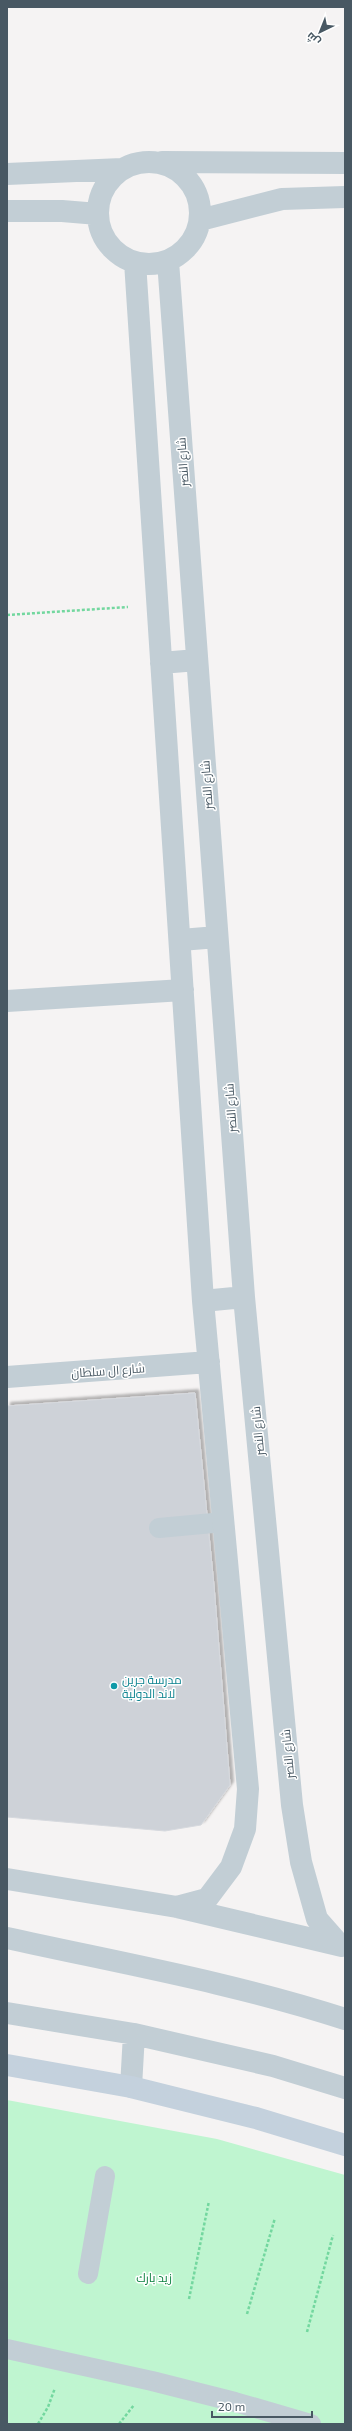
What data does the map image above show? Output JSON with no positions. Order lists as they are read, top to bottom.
{
  "streets": {
    "street": ["شارع النصر", "شارع ال سلطان"]
  },
  "parks": ["زيد بارك"],
  "places": ["مدرسة جرين لاند الدولية"],
  "scale_bar": "20 m",
  "north": "bottom left"
}
